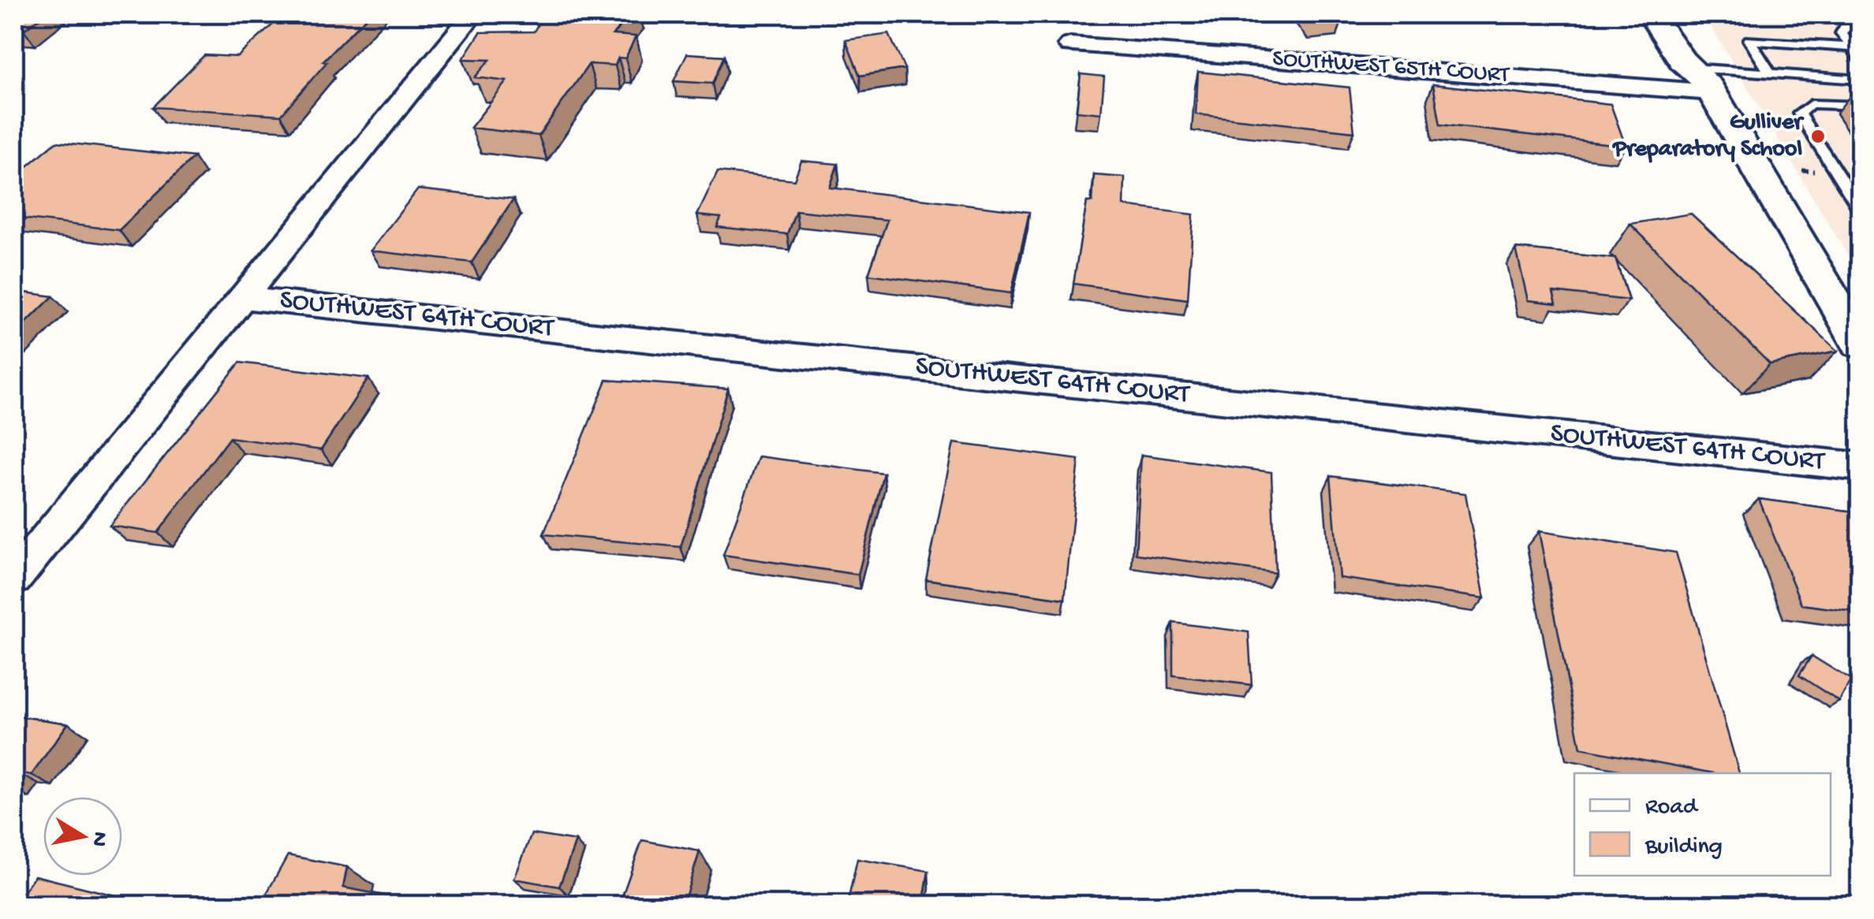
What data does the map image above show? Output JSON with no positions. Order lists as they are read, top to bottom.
{
  "streets": {
    "street": ["SOUTHWEST 65TH COURT", "SOUTHWEST 64TH COURT"]
  },
  "places": ["Gulliver Preparatory School"],
  "legend": ["Road", "Building"],
  "north": "right"
}
